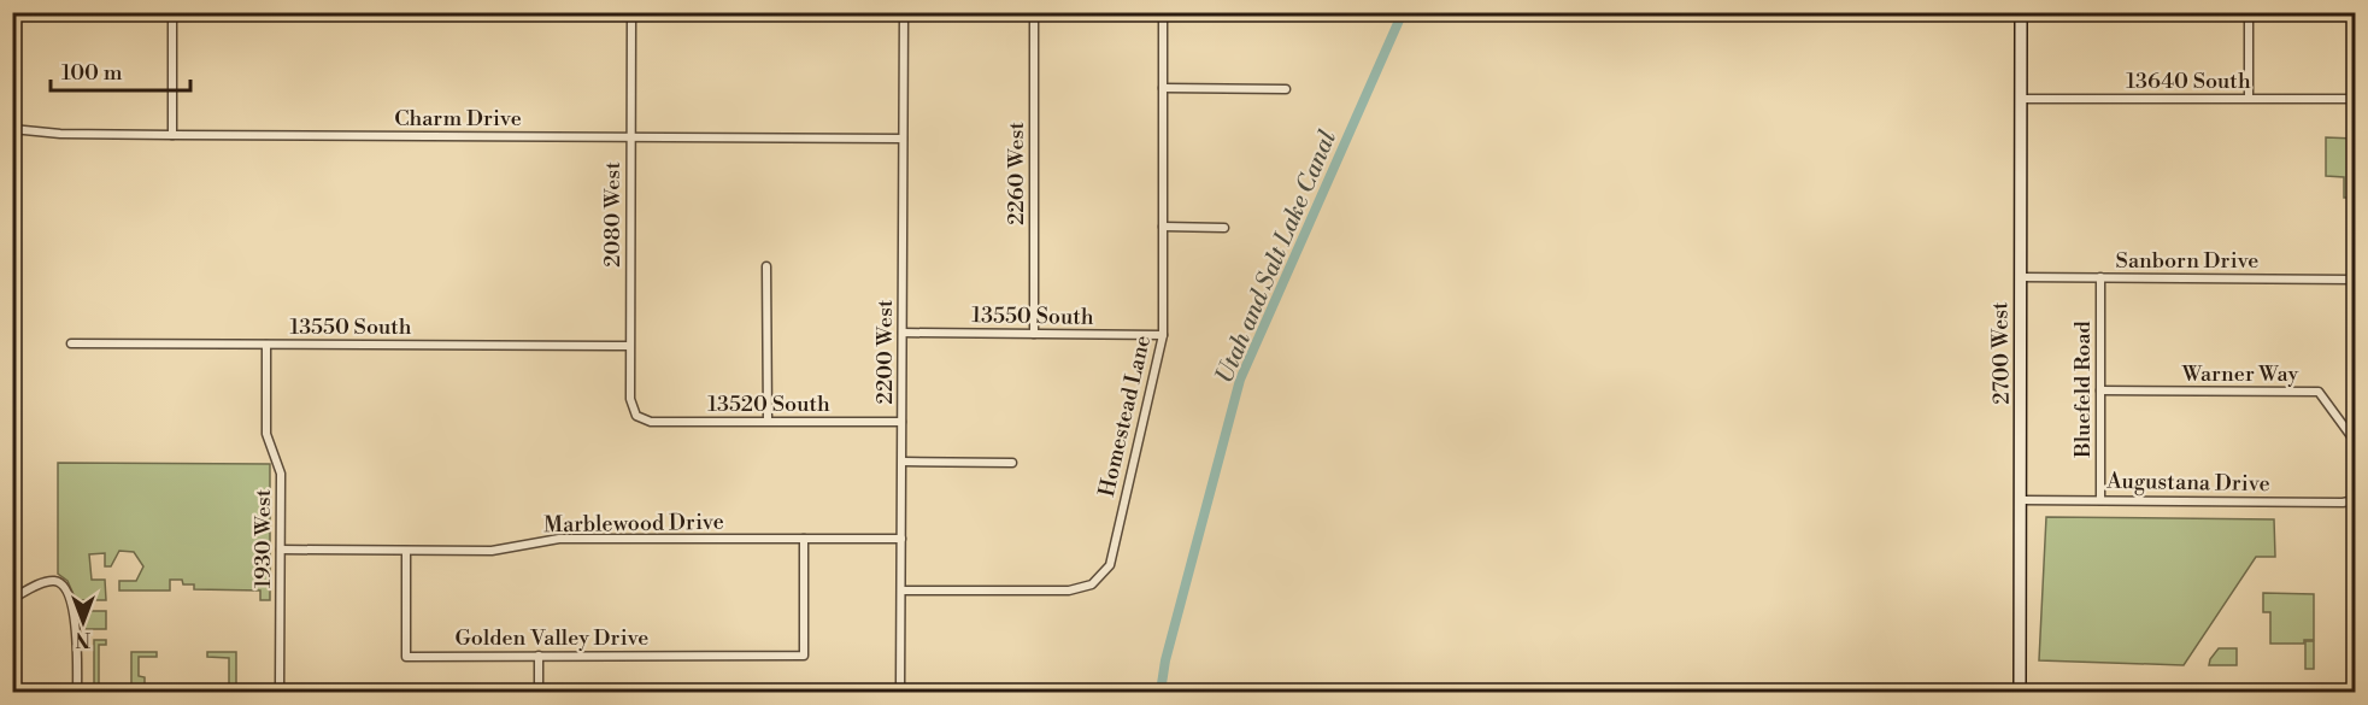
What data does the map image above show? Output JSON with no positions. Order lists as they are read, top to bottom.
{
  "streets": {
    "main road": ["2700 West"],
    "street": [
      "13640 South",
      "Charm Drive",
      "2260 West",
      "2080 West",
      "Sanborn Drive",
      "13550 South",
      "2200 West",
      "Warner Way",
      "Bluefeld Road",
      "13520 South",
      "Homestead Lane",
      "Augustana Drive",
      "Marblewood Drive",
      "1930 West",
      "Golden Valley Drive"
    ]
  },
  "crossings": [
    ["13640 South", "2700 West"],
    ["Charm Drive", "2080 West"],
    ["Charm Drive", "2200 West"],
    ["2260 West", "13550 South"],
    ["2080 West", "13550 South"],
    ["2080 West", "13520 South"],
    ["Sanborn Drive", "2700 West"],
    ["Sanborn Drive", "Bluefeld Road"],
    ["13550 South", "2200 West"],
    ["13550 South", "Homestead Lane"],
    ["13550 South", "1930 West"],
    ["2200 West", "13520 South"],
    ["2200 West", "Homestead Lane"],
    ["2200 West", "Marblewood Drive"],
    ["2700 West", "Augustana Drive"],
    ["Warner Way", "Bluefeld Road"],
    ["Bluefeld Road", "Augustana Drive"],
    ["Marblewood Drive", "1930 West"],
    ["Marblewood Drive", "Golden Valley Drive"]
  ],
  "water": ["Utah and Salt Lake Canal"],
  "scale_bar": "100 m",
  "north": "bottom"
}
